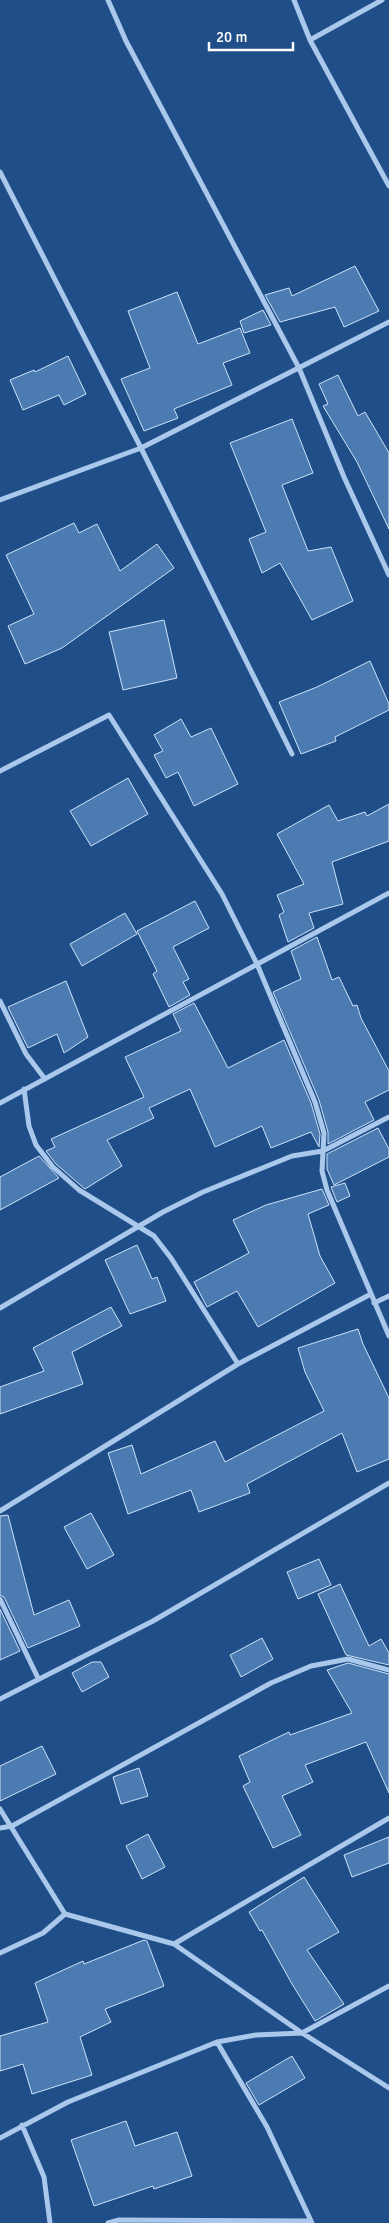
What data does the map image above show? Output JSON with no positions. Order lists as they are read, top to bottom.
{
  "scale_bar": "20 m"
}
